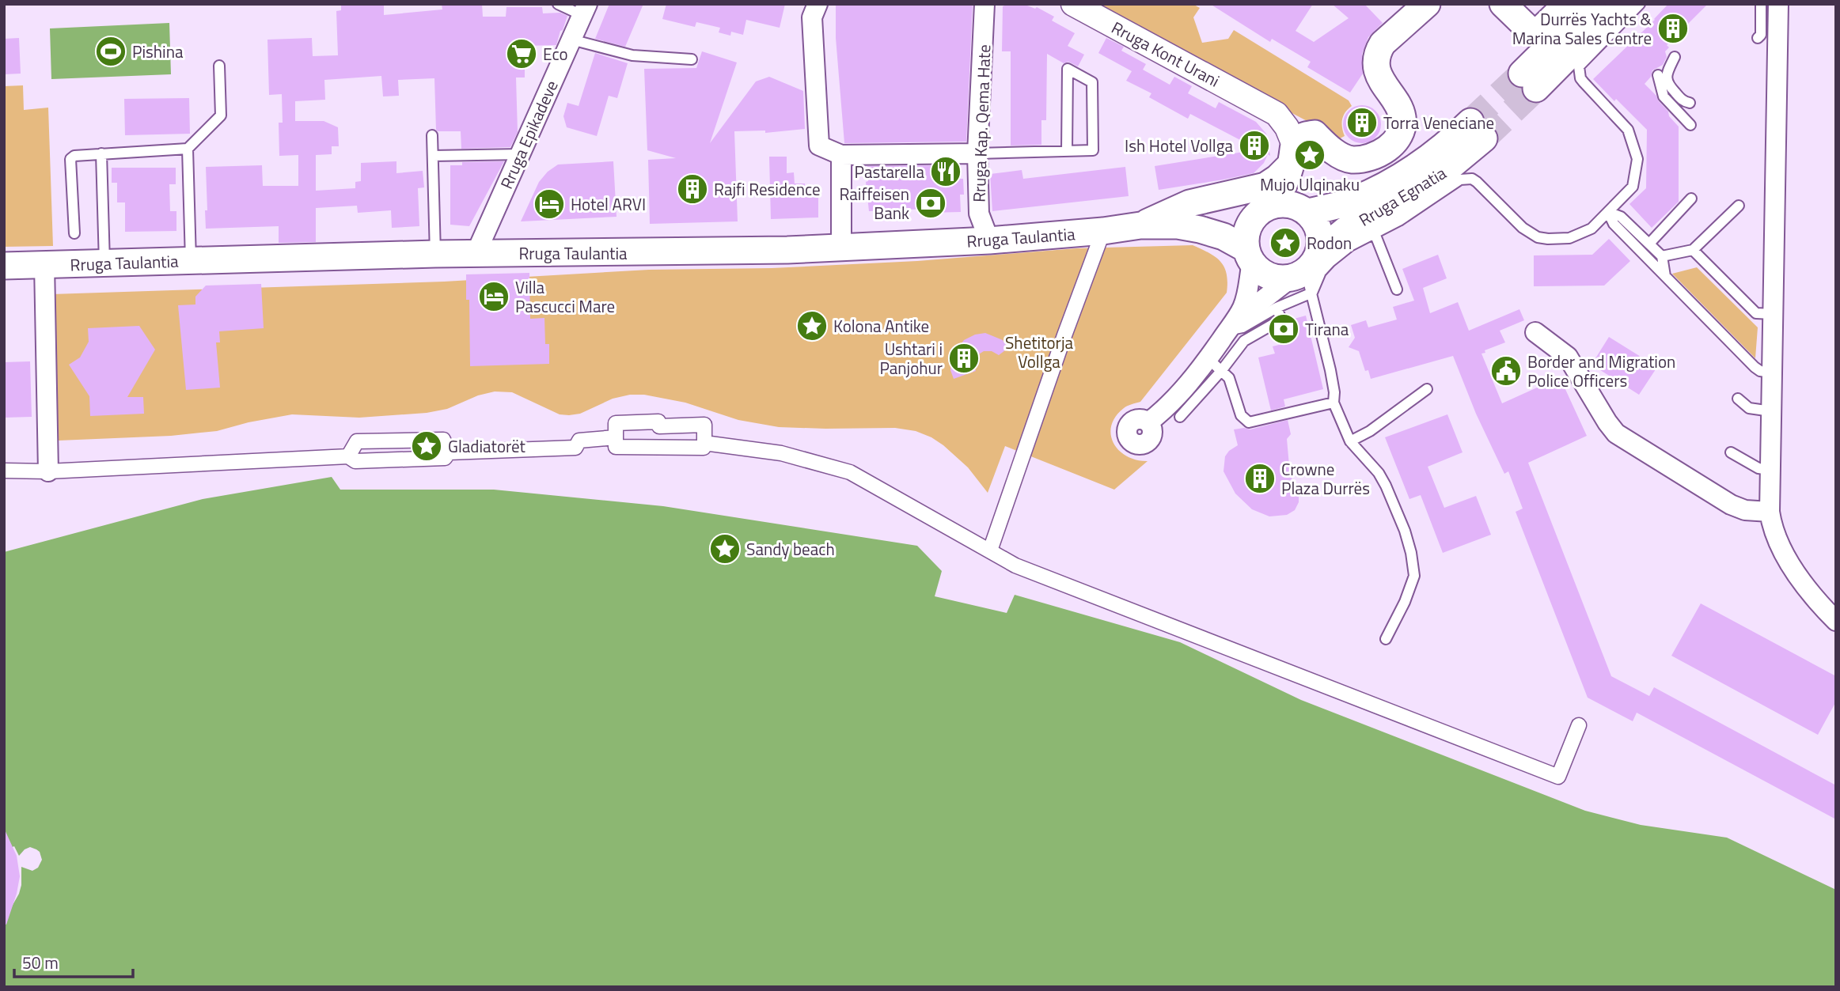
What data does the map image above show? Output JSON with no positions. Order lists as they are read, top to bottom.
{
  "streets": {
    "main road": ["Rruga Kont Urani", "Rruga Egnatia", "Rruga Taulantia"],
    "street": ["Rruga Kap. Qema Hate", "Rruga Epikadeve"]
  },
  "crossings": [
    ["Rruga Kap. Qema Hate", "Rruga Taulantia"],
    ["Rruga Epikadeve", "Rruga Taulantia"],
    ["Rruga Egnatia", "Rruga Taulantia"]
  ],
  "parks": ["Shetitorja Vollga"],
  "places": {
    "building": [
      "Durrës Yachts & Marina Sales Centre",
      "Torra Veneciane",
      "Ish Hotel Vollga",
      "Rajfi Residence",
      "Ushtari i Panjohur",
      "Crowne Plaza Durrës"
    ],
    "sports": ["Pishina"],
    "supermarket": ["Eco"],
    "place": [
      "Mujo Ulqinaku",
      "Rodon",
      "Kolona Antike",
      "Gladiatorët",
      "Sandy beach"
    ],
    "restaurant": ["Pastarella"],
    "bank": ["Raiffeisen Bank", "Tirana"],
    "hotel": ["Hotel ARVI", "Villa Pascucci Mare"],
    "public building": ["Border and Migration Police Officers"]
  },
  "scale_bar": "50 m"
}
